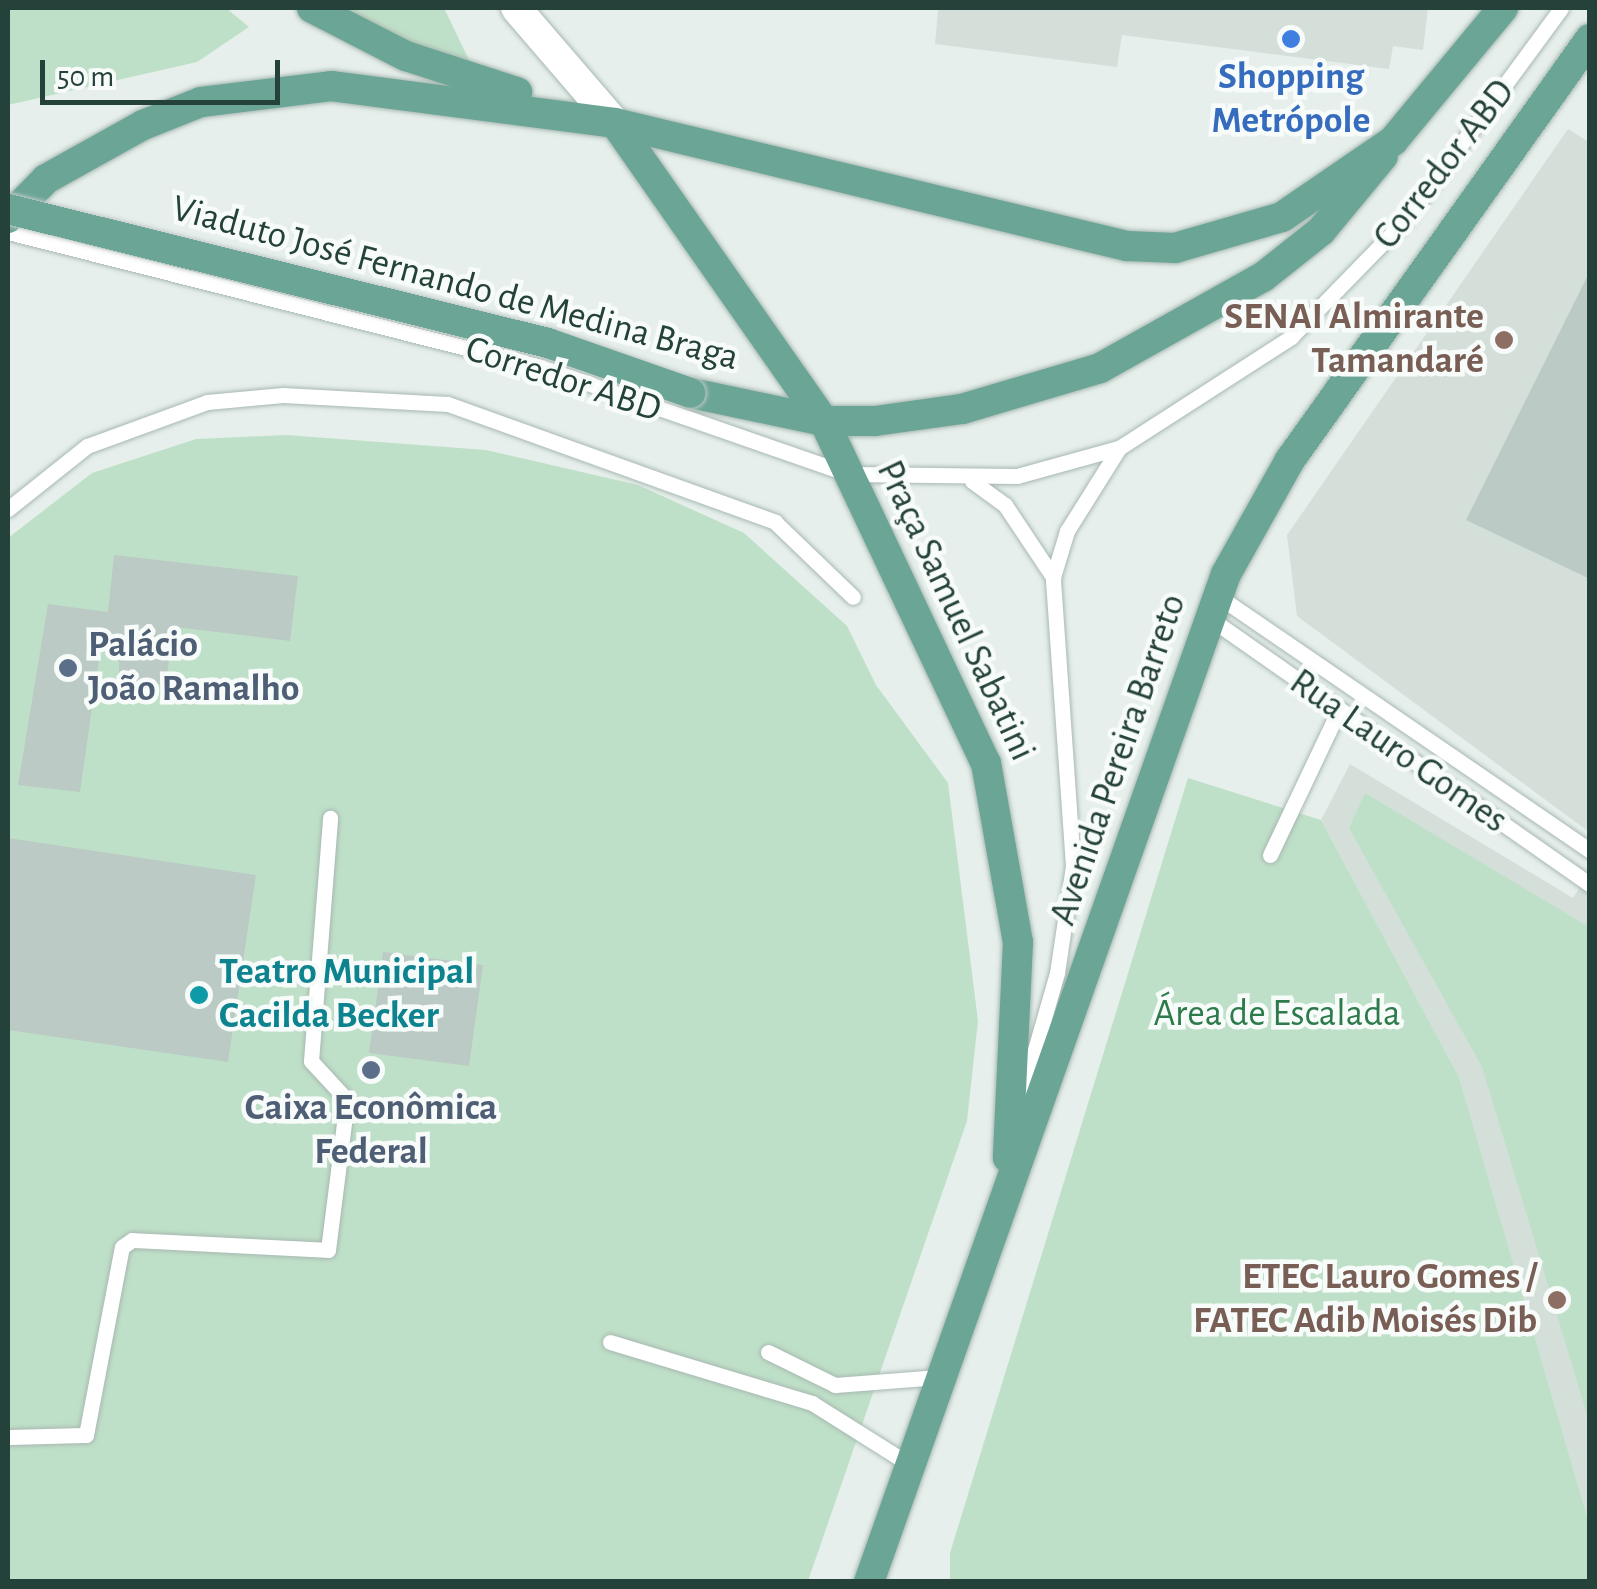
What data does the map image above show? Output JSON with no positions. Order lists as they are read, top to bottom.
{
  "streets": {
    "main road": ["Viaduto José Fernando de Medina Braga", "Praça Samuel Sabatini", "Avenida Pereira Barreto"],
    "lane": ["Corredor ABD", "Rua Lauro Gomes"]
  },
  "crossings": [
    ["Corredor ABD", "Viaduto José Fernando de Medina Braga"],
    ["Corredor ABD", "Praça Samuel Sabatini"],
    ["Viaduto José Fernando de Medina Braga", "Praça Samuel Sabatini"],
    ["Praça Samuel Sabatini", "Avenida Pereira Barreto"],
    ["Rua Lauro Gomes", "Avenida Pereira Barreto"]
  ],
  "parks": ["Área de Escalada"],
  "places": [
    "Shopping Metrópole",
    "SENAI Almirante Tamandaré",
    "Palácio João Ramalho",
    "Teatro Municipal Cacilda Becker",
    "Caixa Econômica Federal",
    "ETEC Lauro Gomes / FATEC Adib Moisés Dib"
  ],
  "scale_bar": "50 m"
}
